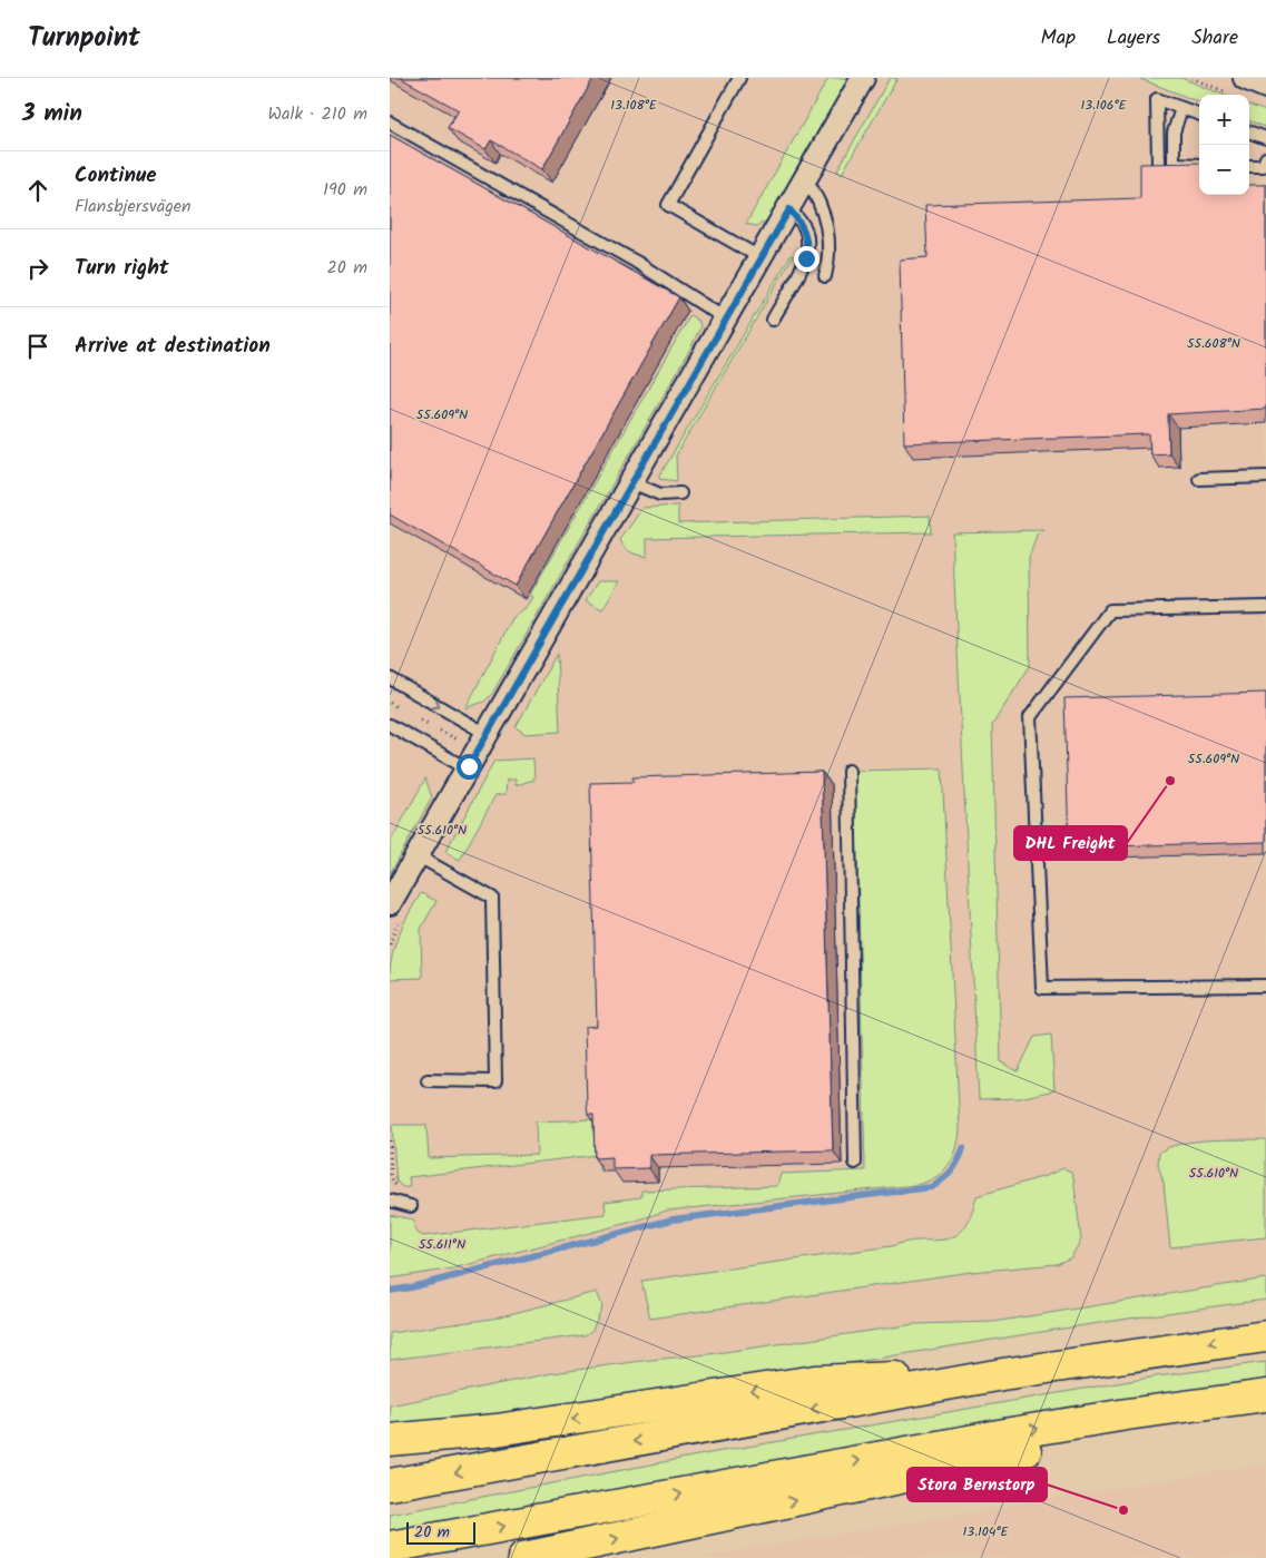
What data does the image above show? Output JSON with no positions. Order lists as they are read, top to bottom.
{
  "places": ["DHL Freight", "Stora Bernstorp"],
  "scale_bar": "20 m",
  "page": {
    "header": "Turnpoint",
    "nav": ["Map", "Layers", "Share"],
    "heading": ["3 min", "Walk · 210 m"],
    "map_buttons": ["+", "−"],
    "list": [
      ["Continue", "Flansbjersvägen", "190 m"],
      ["Turn right", "20 m"],
      "Arrive at destination"
    ],
    "scale": "20 m"
  },
  "coordinates": [
    "13.108°E",
    "13.106°E",
    "55.608°N",
    "55.609°N",
    "55.610°N",
    "55.611°N",
    "13.104°E"
  ]
}
